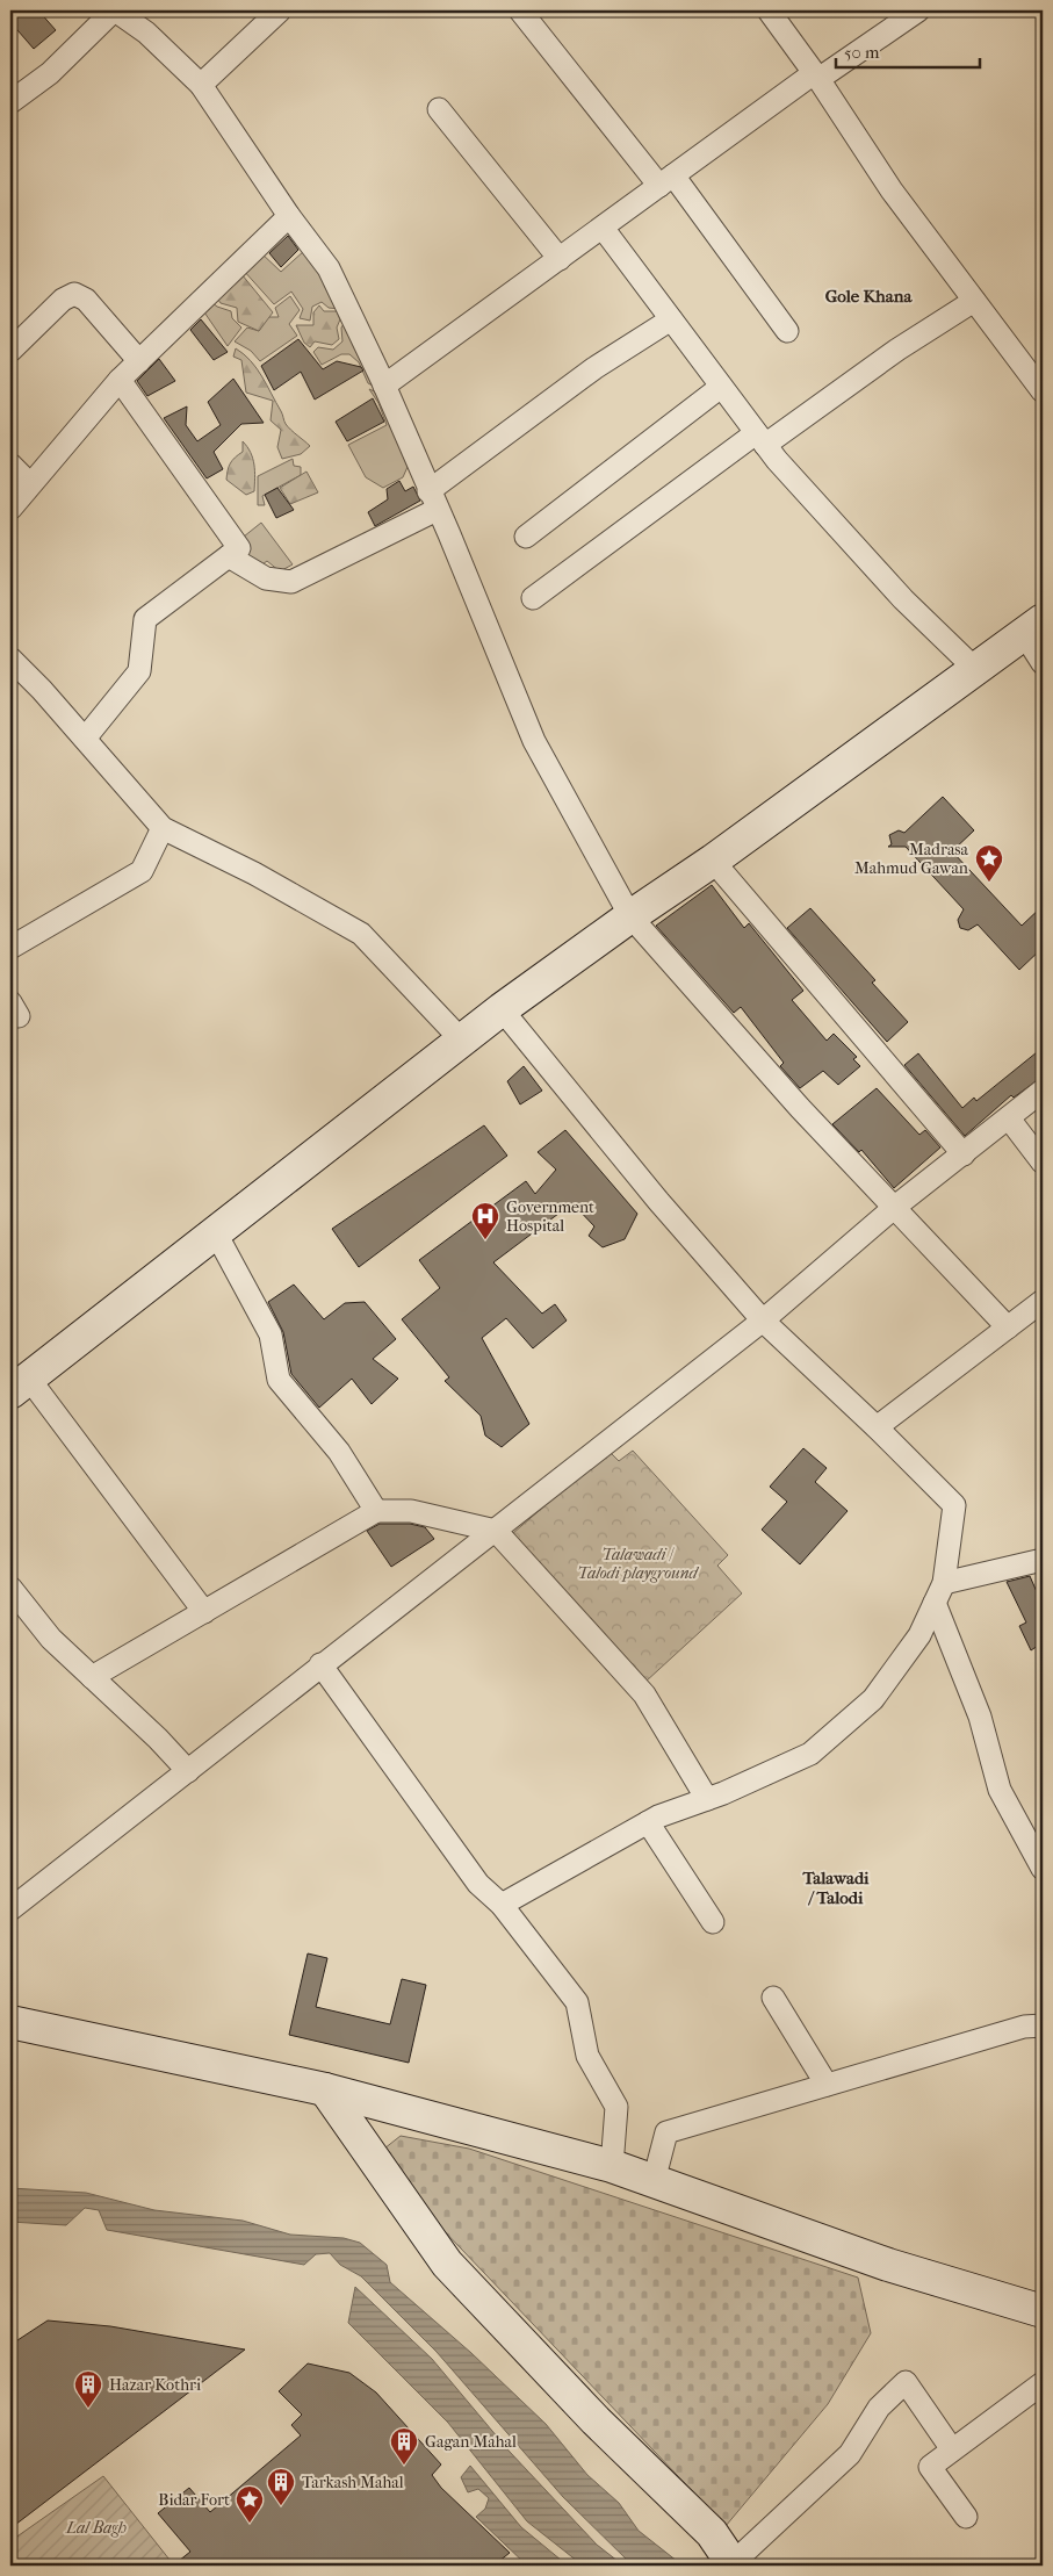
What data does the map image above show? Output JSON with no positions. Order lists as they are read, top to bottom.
{
  "districts": ["Gole Khana", "Talawadi / Talodi"],
  "parks": ["Talawadi / Talodi playground", "Lal Bagh"],
  "places": {
    "place": ["Madrasa Mahmud Gawan", "Bidar Fort"],
    "hospital": ["Government Hospital"],
    "building": ["Hazar Kothri", "Gagan Mahal", "Tarkash Mahal"]
  },
  "scale_bar": "50 m"
}
